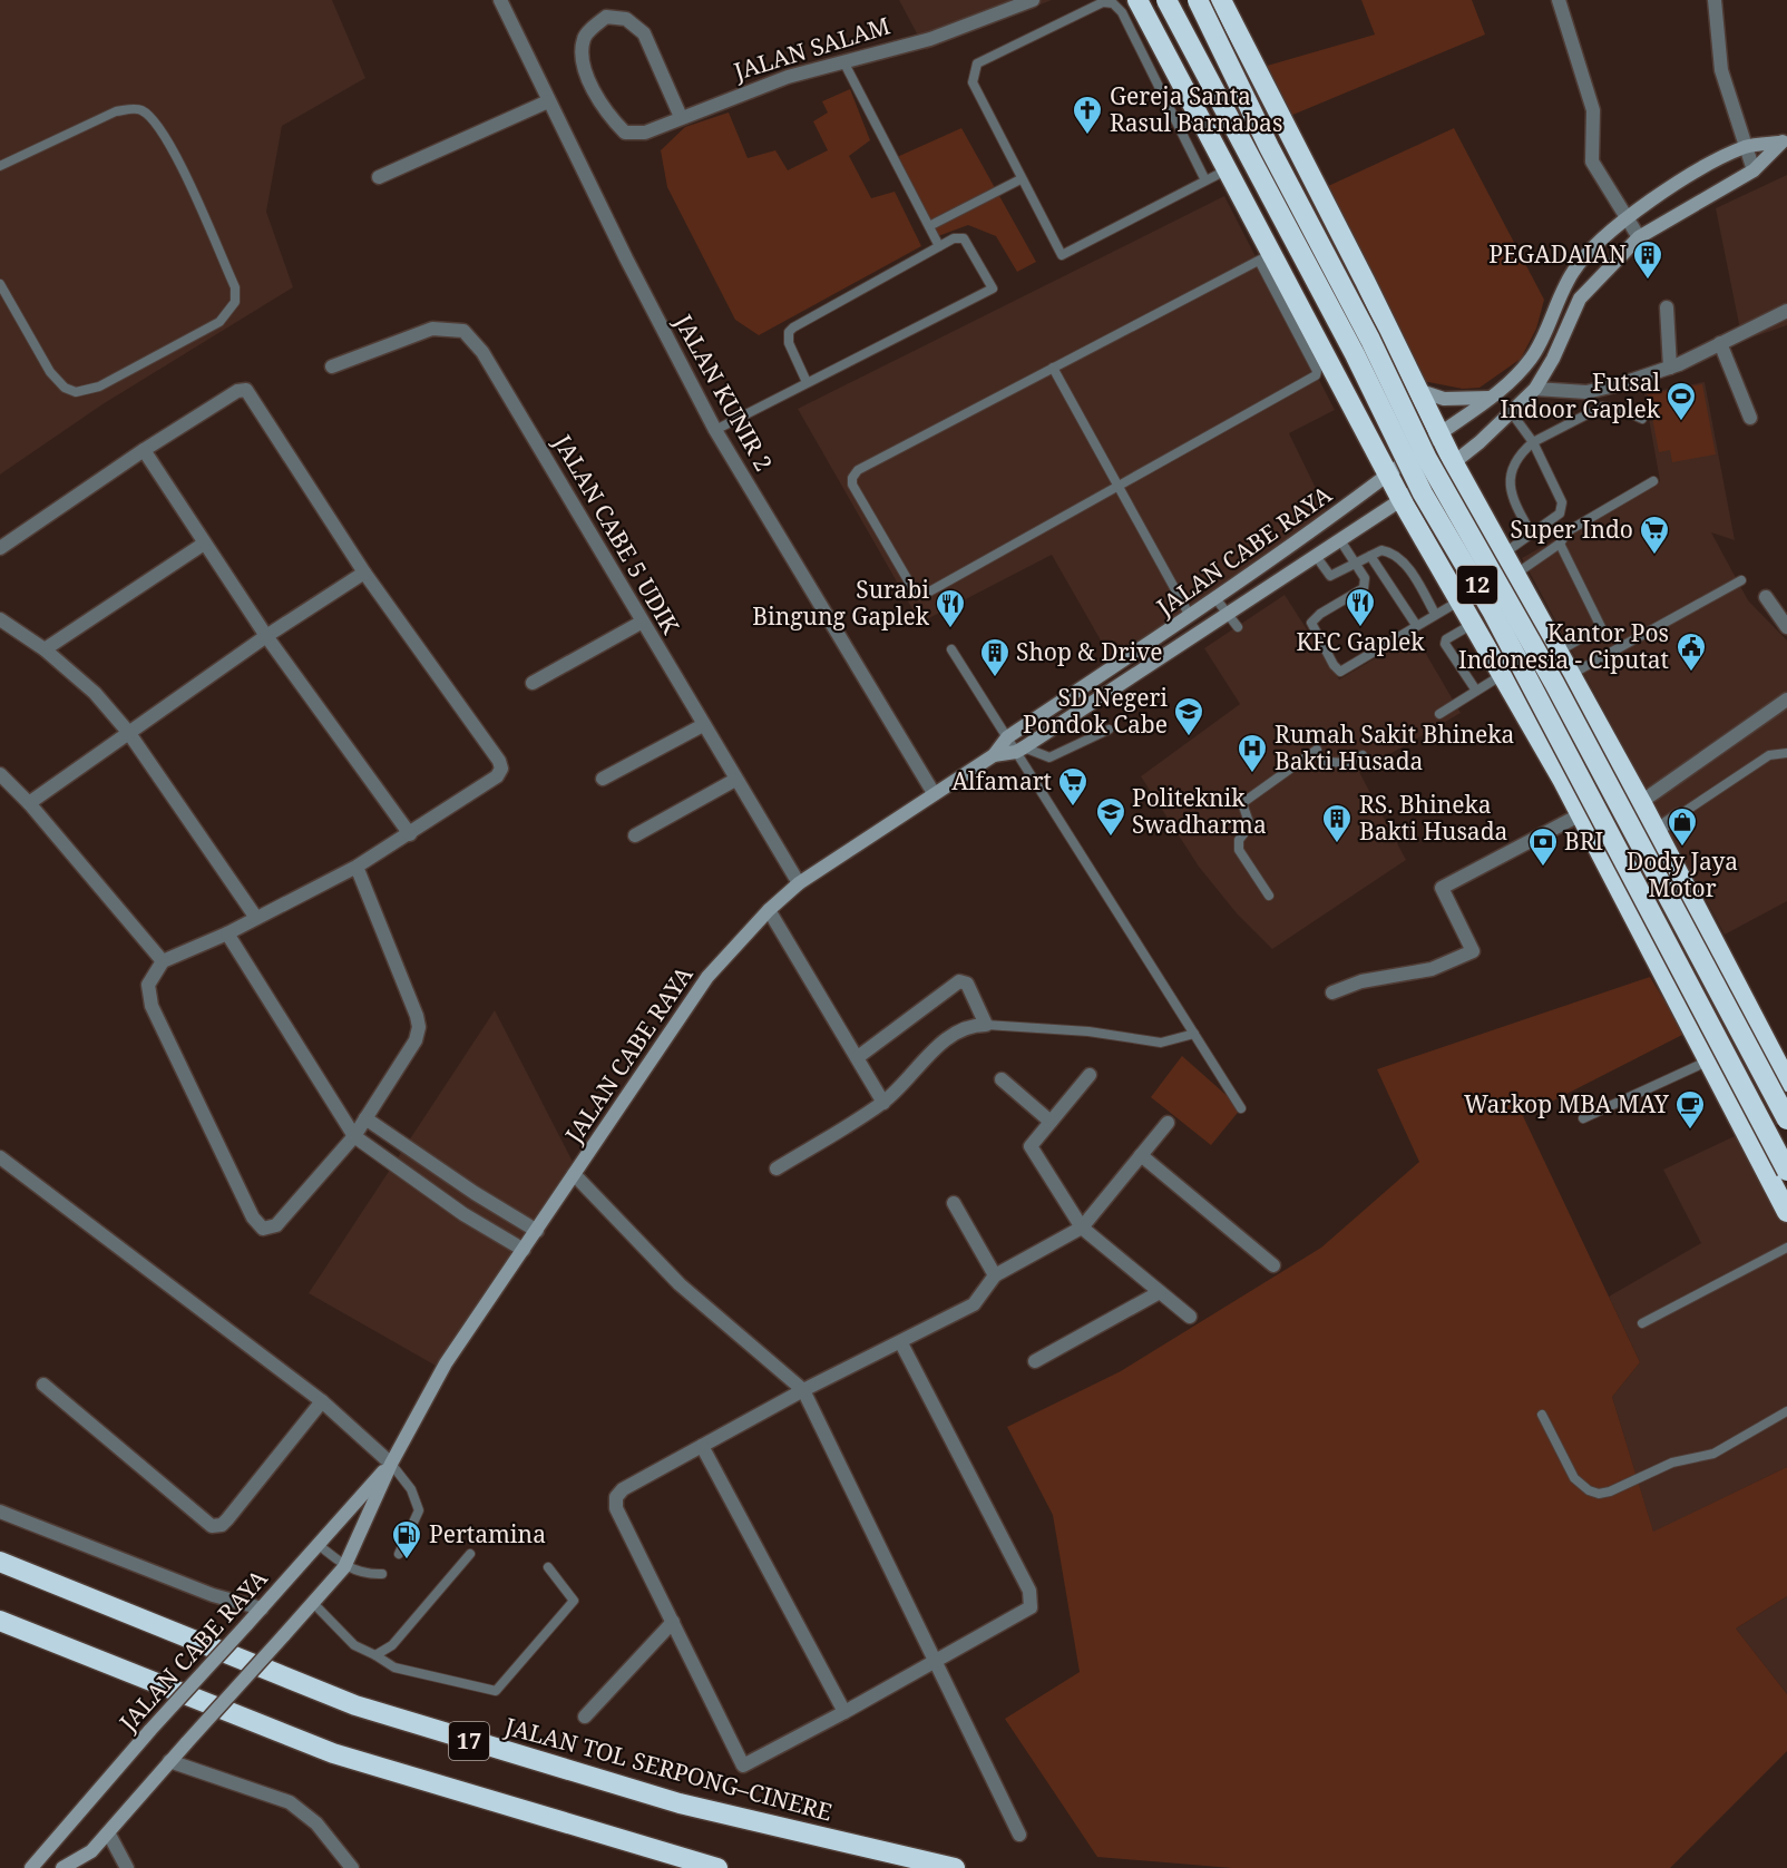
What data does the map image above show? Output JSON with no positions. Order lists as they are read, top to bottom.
{
  "streets": {
    "highway": ["12", "17", "JALAN TOL SERPONG–CINERE"],
    "main road": ["JALAN CABE RAYA"],
    "street": ["JALAN SALAM", "JALAN KUNIR 2", "JALAN CABE 5 UDIK"]
  },
  "crossings": [
    ["JALAN KUNIR 2", "JALAN CABE RAYA"],
    ["JALAN CABE 5 UDIK", "JALAN CABE RAYA"]
  ],
  "places": {
    "church": ["Gereja Santa Rasul Barnabas"],
    "building": ["PEGADAIAN", "Shop & Drive", "RS. Bhineka Bakti Husada"],
    "sports": ["Futsal Indoor Gaplek"],
    "supermarket": ["Super Indo", "Alfamart"],
    "restaurant": ["KFC Gaplek", "Surabi Bingung Gaplek"],
    "public building": ["Kantor Pos Indonesia - Ciputat"],
    "school or university": ["SD Negeri Pondok Cabe", "Politeknik Swadharma"],
    "hospital": ["Rumah Sakit Bhineka Bakti Husada"],
    "shop": ["Dody Jaya Motor"],
    "bank": ["BRI"],
    "cafe": ["Warkop MBA MAY"],
    "fuel station": ["Pertamina"]
  }
}
